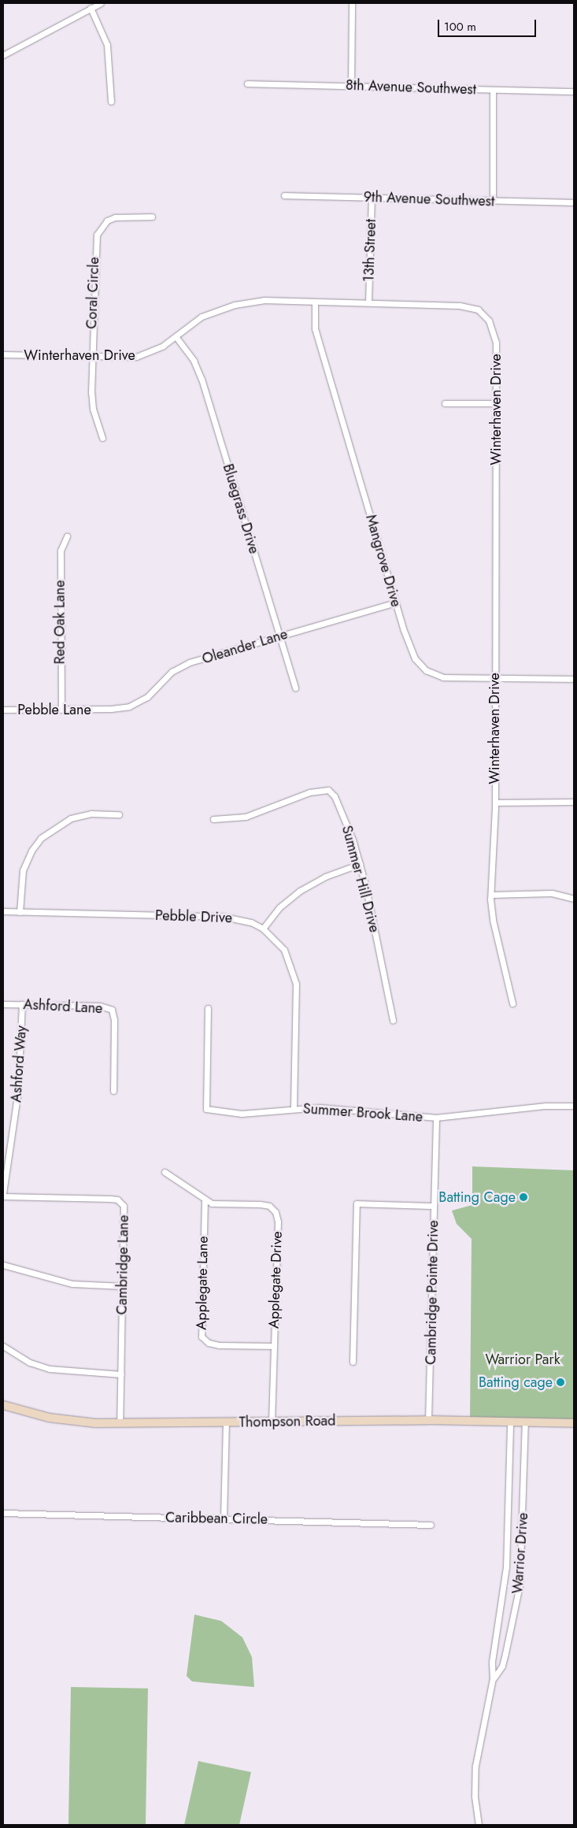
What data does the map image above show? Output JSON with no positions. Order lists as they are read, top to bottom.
{
  "streets": {
    "street": [
      "8th Avenue Southwest",
      "9th Avenue Southwest",
      "13th Street",
      "Coral Circle",
      "Winterhaven Drive",
      "Bluegrass Drive",
      "Mangrove Drive",
      "Red Oak Lane",
      "Oleander Lane",
      "Pebble Lane",
      "Summer Hill Drive",
      "Pebble Drive",
      "Ashford Lane",
      "Ashford Way",
      "Summer Brook Lane",
      "Cambridge Lane",
      "Applegate Drive",
      "Applegate Lane",
      "Cambridge Pointe Drive",
      "Thompson Road",
      "Caribbean Circle",
      "Warrior Drive"
    ]
  },
  "crossings": [
    ["9th Avenue Southwest", "13th Street"],
    ["13th Street", "Winterhaven Drive"],
    ["Coral Circle", "Winterhaven Drive"],
    ["Winterhaven Drive", "Bluegrass Drive"],
    ["Winterhaven Drive", "Mangrove Drive"],
    ["Bluegrass Drive", "Oleander Lane"],
    ["Mangrove Drive", "Oleander Lane"],
    ["Red Oak Lane", "Pebble Lane"],
    ["Oleander Lane", "Pebble Lane"],
    ["Pebble Drive", "Summer Brook Lane"],
    ["Ashford Lane", "Ashford Way"],
    ["Ashford Way", "Cambridge Lane"],
    ["Summer Brook Lane", "Cambridge Pointe Drive"],
    ["Cambridge Lane", "Thompson Road"],
    ["Applegate Drive", "Applegate Lane"],
    ["Applegate Drive", "Thompson Road"],
    ["Cambridge Pointe Drive", "Thompson Road"],
    ["Thompson Road", "Warrior Drive"]
  ],
  "parks": ["Warrior Park"],
  "places": ["Batting Cage", "Batting cage"],
  "scale_bar": "100 m"
}
